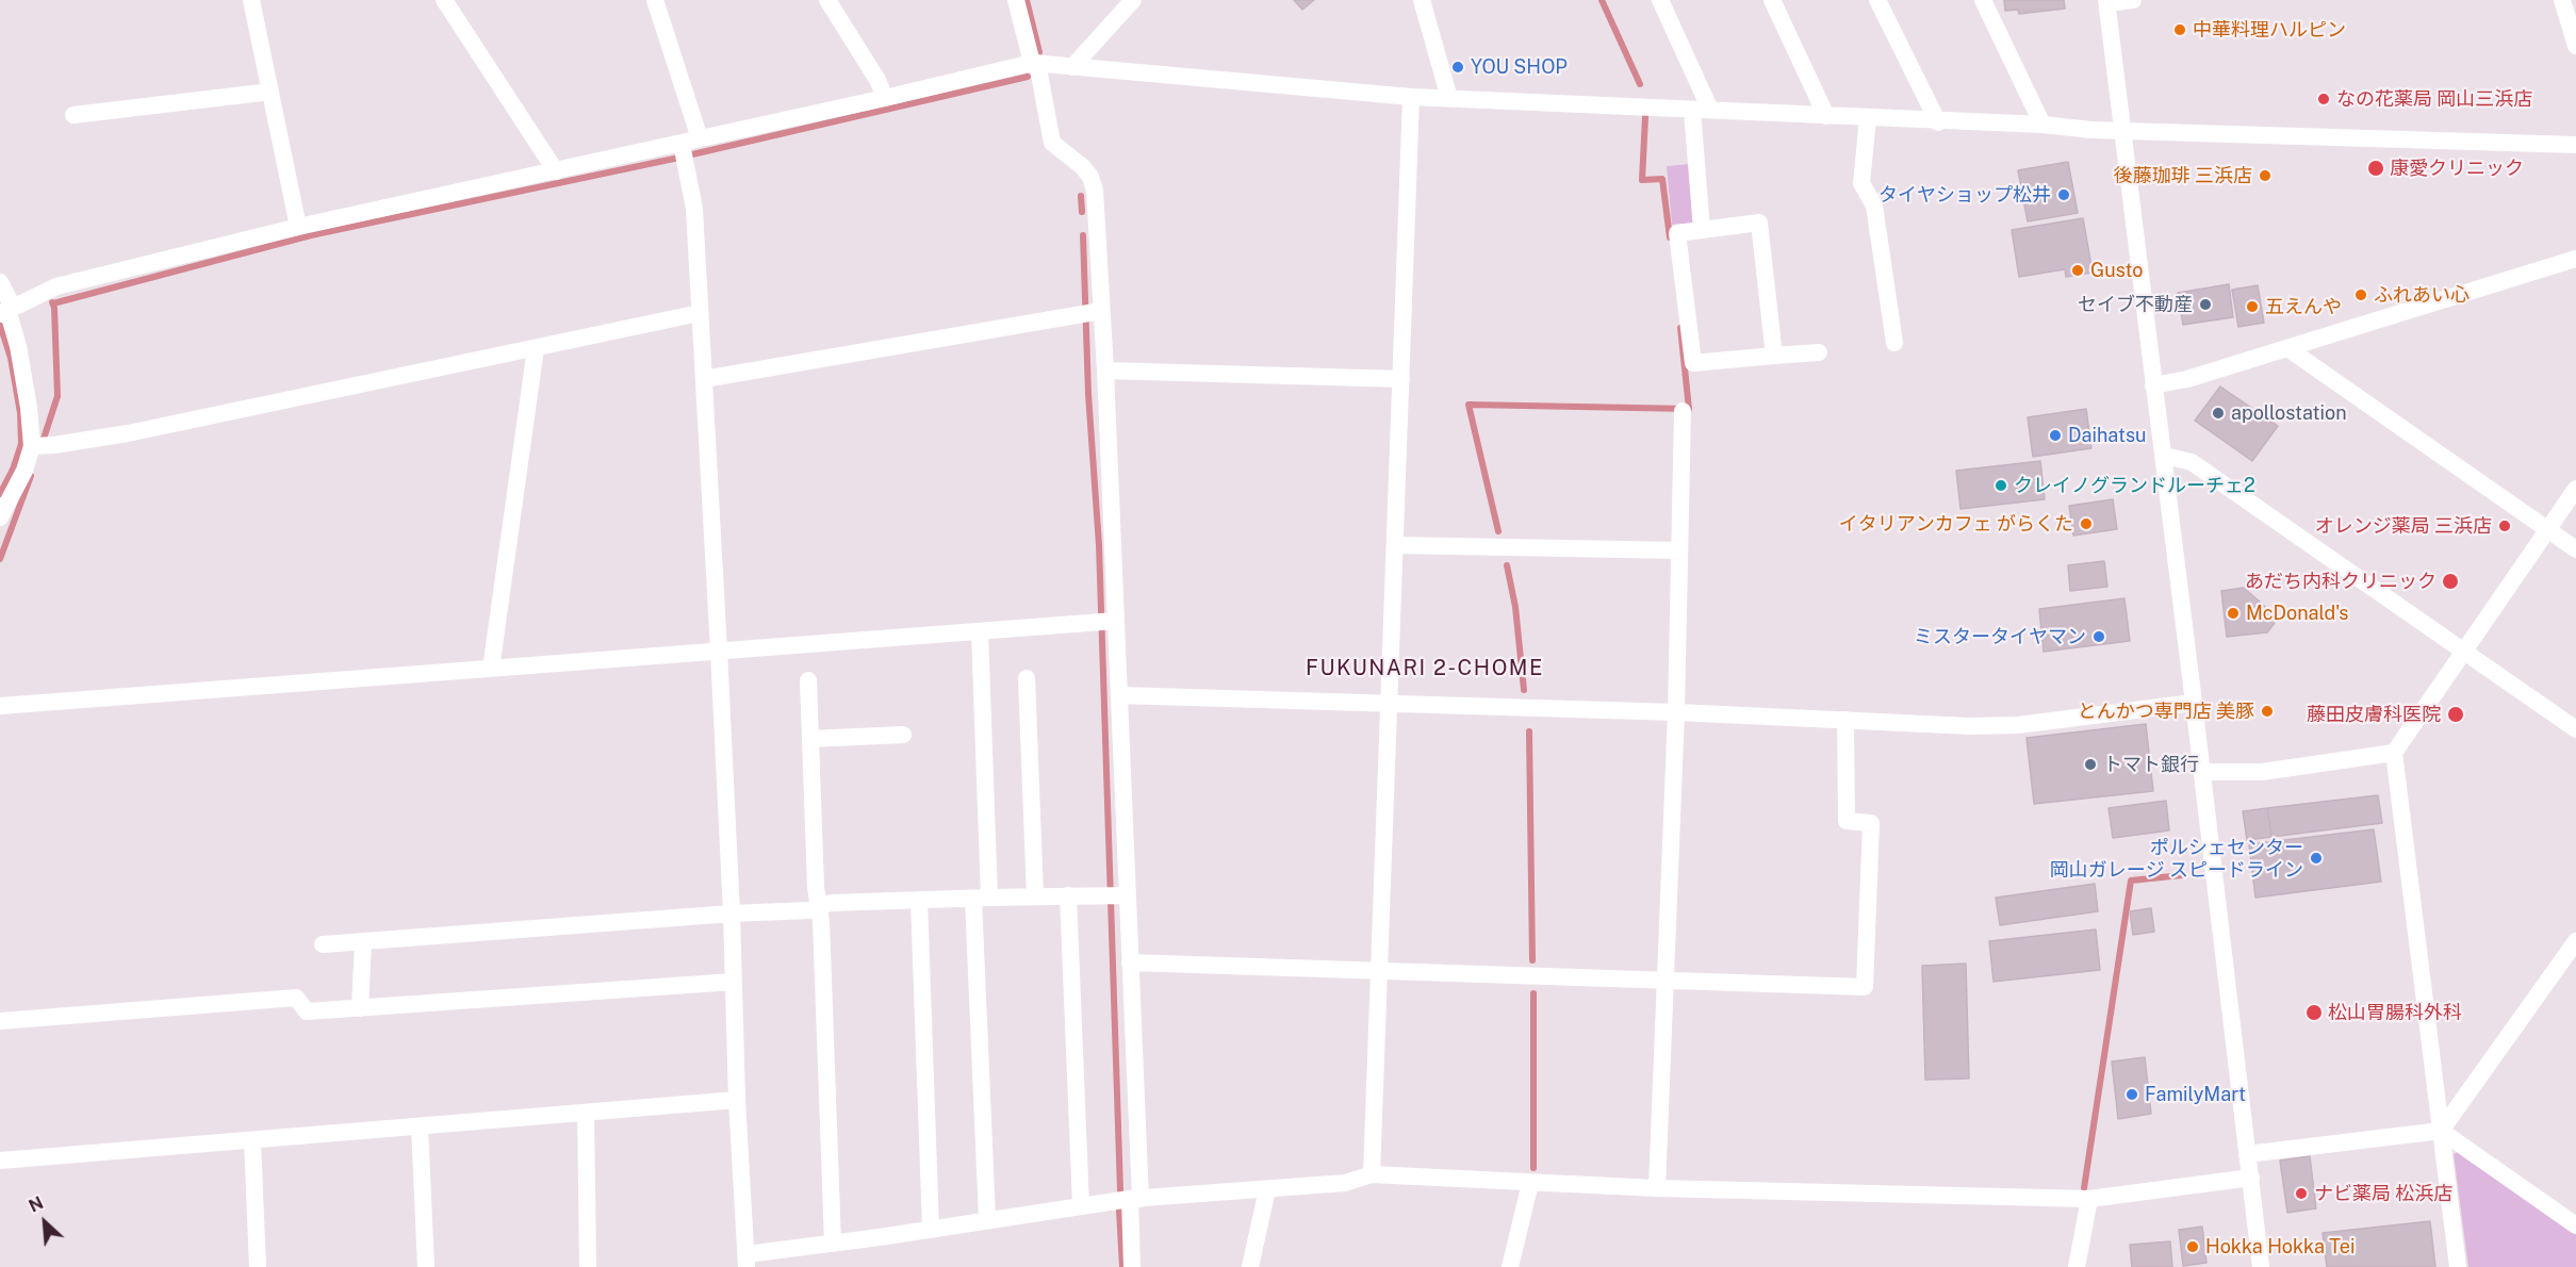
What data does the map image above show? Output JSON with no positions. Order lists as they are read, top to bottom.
{
  "districts": ["FUKUNARI 2-CHOME"],
  "places": [
    "中華料理ハルピン",
    "YOU SHOP",
    "なの花薬局 岡山三浜店",
    "康愛クリニック",
    "後藤珈琲 三浜店",
    "タイヤショップ松井",
    "Gusto",
    "ふれあい心",
    "セイブ不動産",
    "五えんや",
    "apollostation",
    "Daihatsu",
    "クレイノグランドルーチェ2",
    "イタリアンカフェ がらくた",
    "オレンジ薬局 三浜店",
    "あだち内科クリニック",
    "McDonald's",
    "ミスタータイヤマン",
    "とんかつ専門店 美豚",
    "藤田皮膚科医院",
    "トマト銀行",
    "ポルシェセンター 岡山ガレージ スピードライン",
    "松山胃腸科外科",
    "FamilyMart",
    "ナビ薬局 松浜店",
    "Hokka Hokka Tei"
  ],
  "north": "top left"
}
